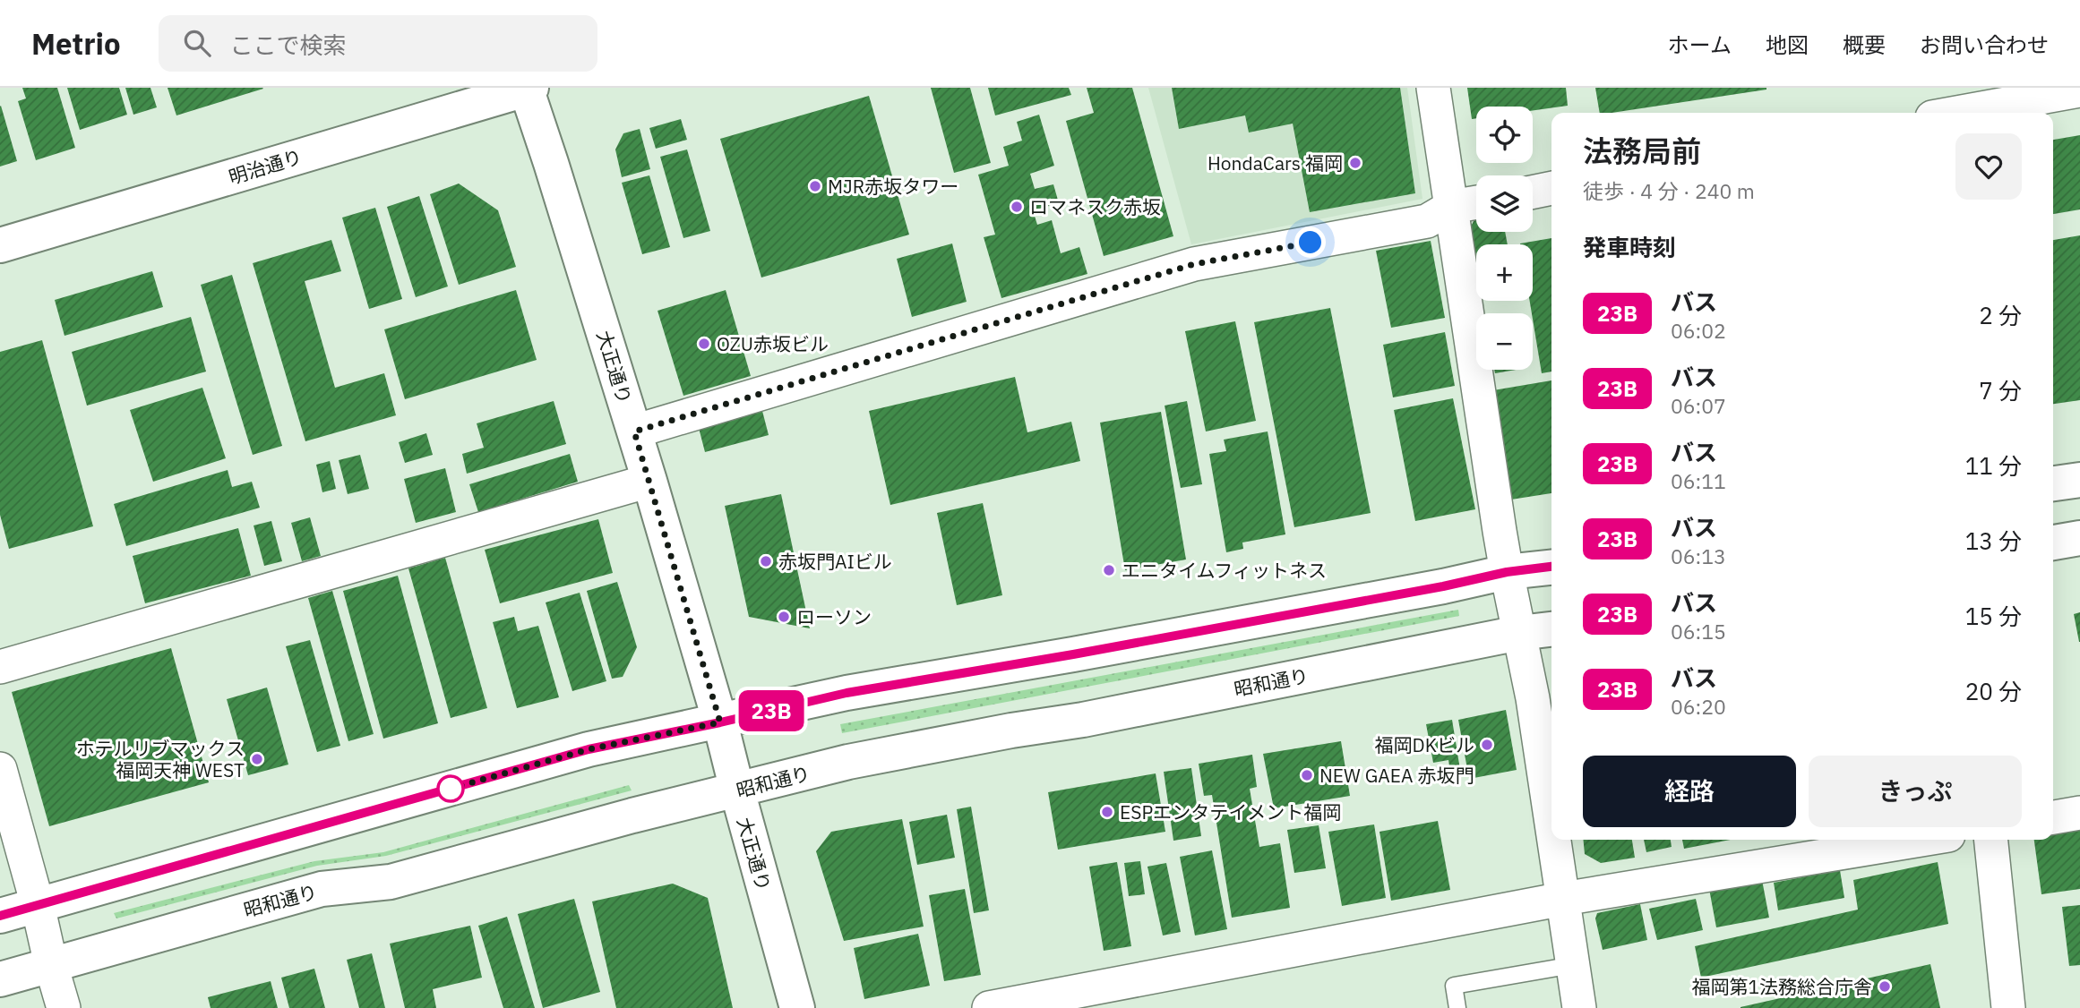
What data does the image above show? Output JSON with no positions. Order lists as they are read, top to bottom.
{
  "streets": {
    "street": ["明治通り", "大正通り", "昭和通り"]
  },
  "crossings": [
    ["明治通り", "大正通り"],
    ["大正通り", "昭和通り"]
  ],
  "places": [
    "HondaCars 福岡",
    "MJR赤坂タワー",
    "ロマネスク赤坂",
    "OZU赤坂ビル",
    "赤坂門AIビル",
    "エニタイムフィットネス",
    "ローソン",
    "福岡DKビル",
    "ホテルリブマックス 福岡天神 WEST",
    "NEW GAEA 赤坂門",
    "ESPエンタテイメント福岡",
    "福岡第1法務総合庁舎"
  ],
  "lines": ["bus line 23B"],
  "page": {
    "header": "Metrio",
    "search": "ここで検索",
    "nav": [
      "ホーム",
      "地図",
      "概要",
      "お問い合わせ"
    ],
    "on_map": "23B",
    "map_buttons": ["+", "−"],
    "heading": [
      ["法務局前", "徒歩 · 4 分 · 240 m"],
      "発車時刻"
    ],
    "list": [
      {
        "mark": "23B",
        "name": "バス",
        "note": "06:02",
        "value": "2 分"
      },
      {
        "mark": "23B",
        "name": "バス",
        "note": "06:07",
        "value": "7 分"
      },
      {
        "mark": "23B",
        "name": "バス",
        "note": "06:11",
        "value": "11 分"
      },
      {
        "mark": "23B",
        "name": "バス",
        "note": "06:13",
        "value": "13 分"
      },
      {
        "mark": "23B",
        "name": "バス",
        "note": "06:15",
        "value": "15 分"
      },
      {
        "mark": "23B",
        "name": "バス",
        "note": "06:20",
        "value": "20 分"
      }
    ],
    "buttons": ["経路", "きっぷ"]
  }
}
